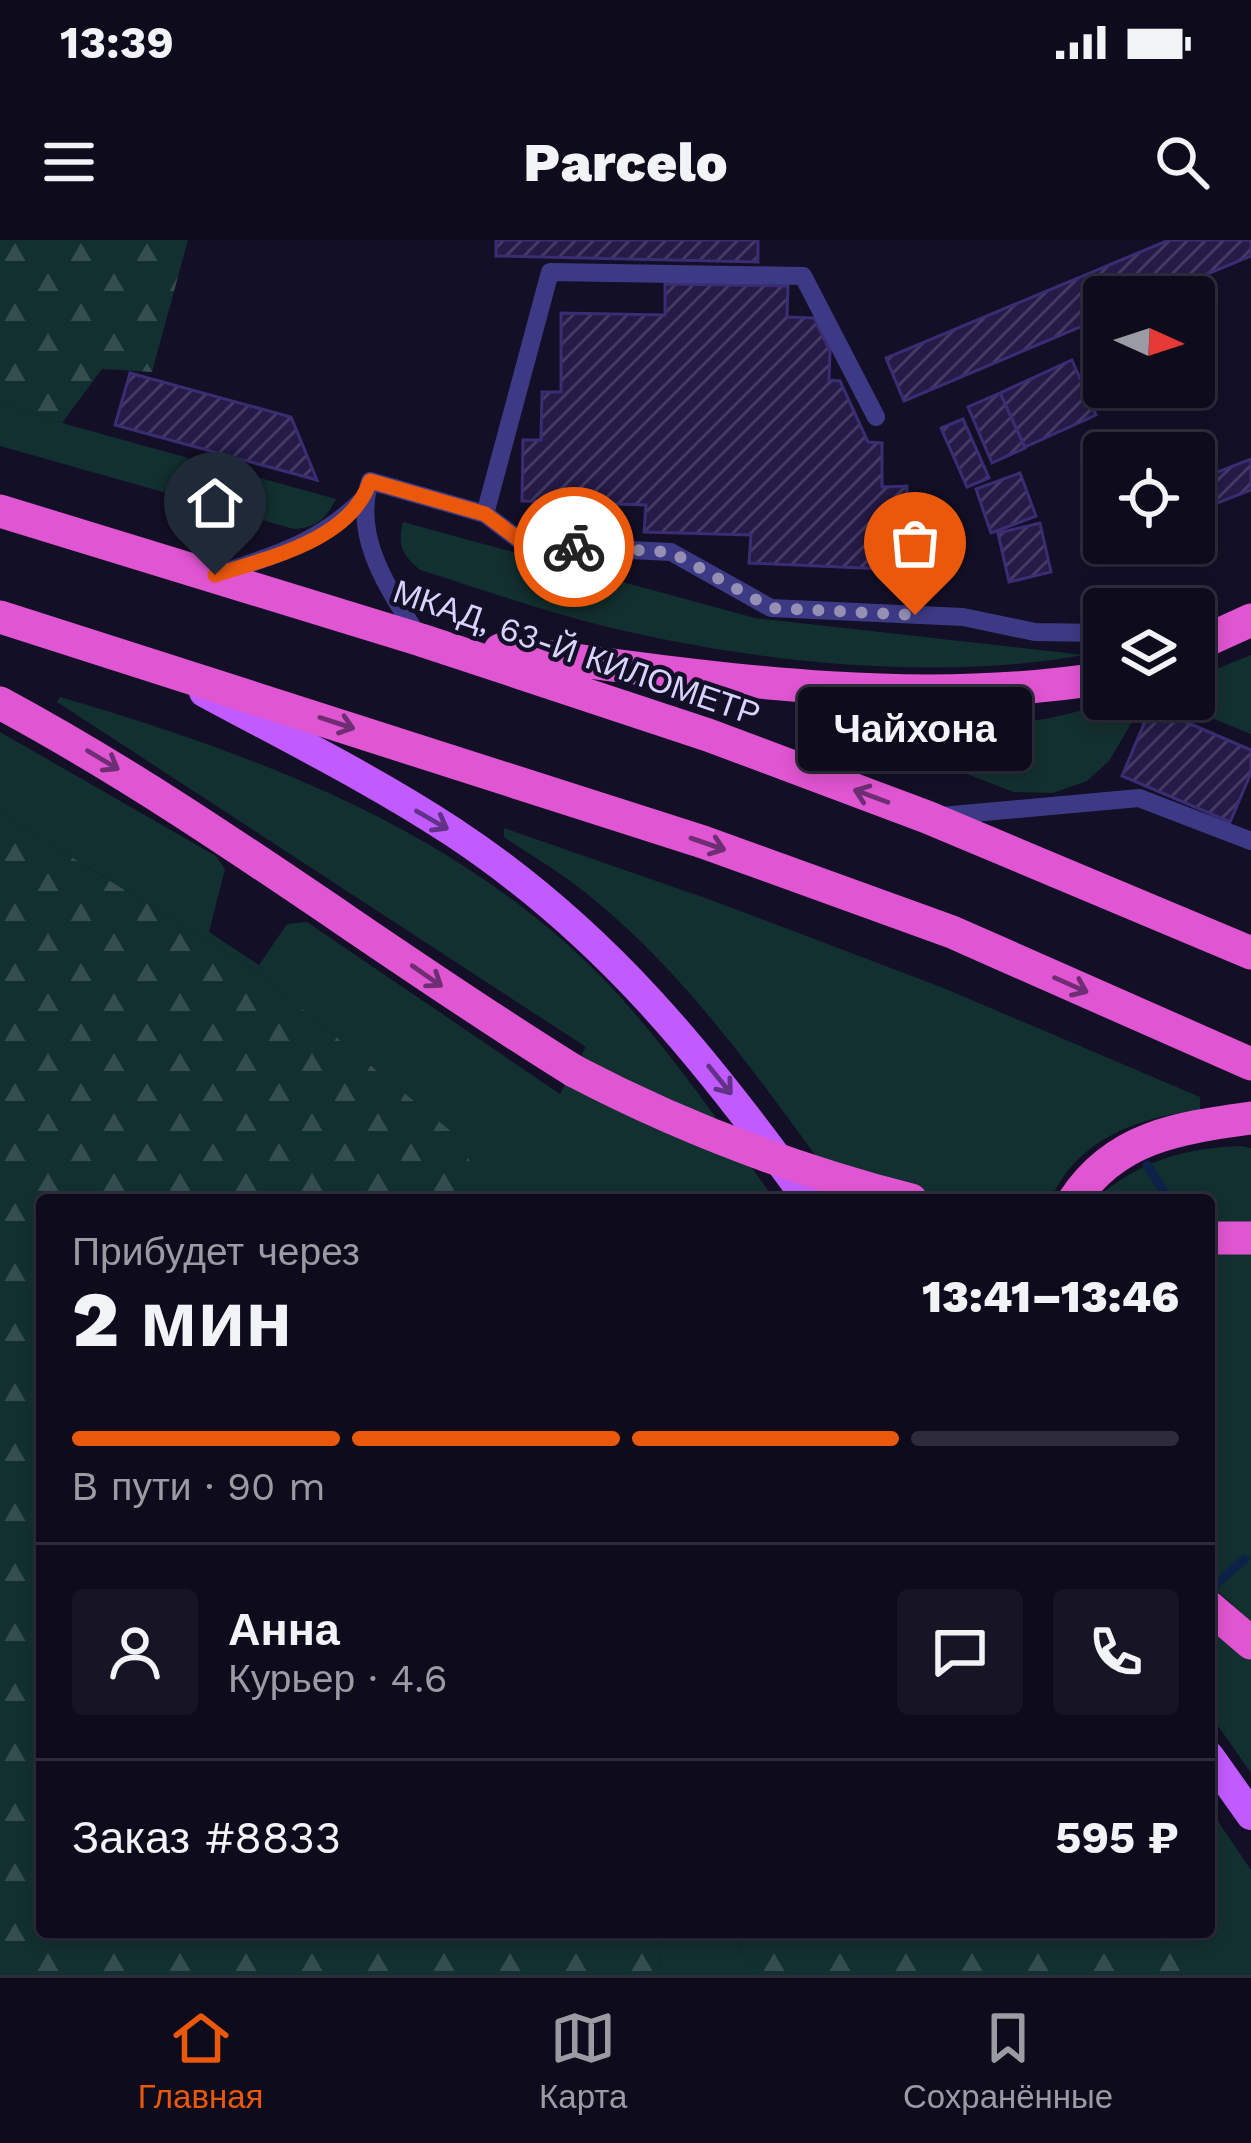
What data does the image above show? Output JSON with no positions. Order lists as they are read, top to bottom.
{
  "streets": {
    "highway": ["МКАД, 63-Й КИЛОМЕТР"]
  },
  "places": ["Чайхона"],
  "north": "right",
  "page": {
    "status": "13:39",
    "header": "Parcelo",
    "bubble": "Чайхона",
    "heading": ["2 мин", "Прибудет через", "13:41–13:46"],
    "panel": [
      "Анна",
      "Курьер · 4.6",
      "Заказ #8833",
      "595 ₽"
    ],
    "bar": "В пути · 90 m",
    "tabs": ["Главная", "Карта", "Сохранённые"]
  }
}
